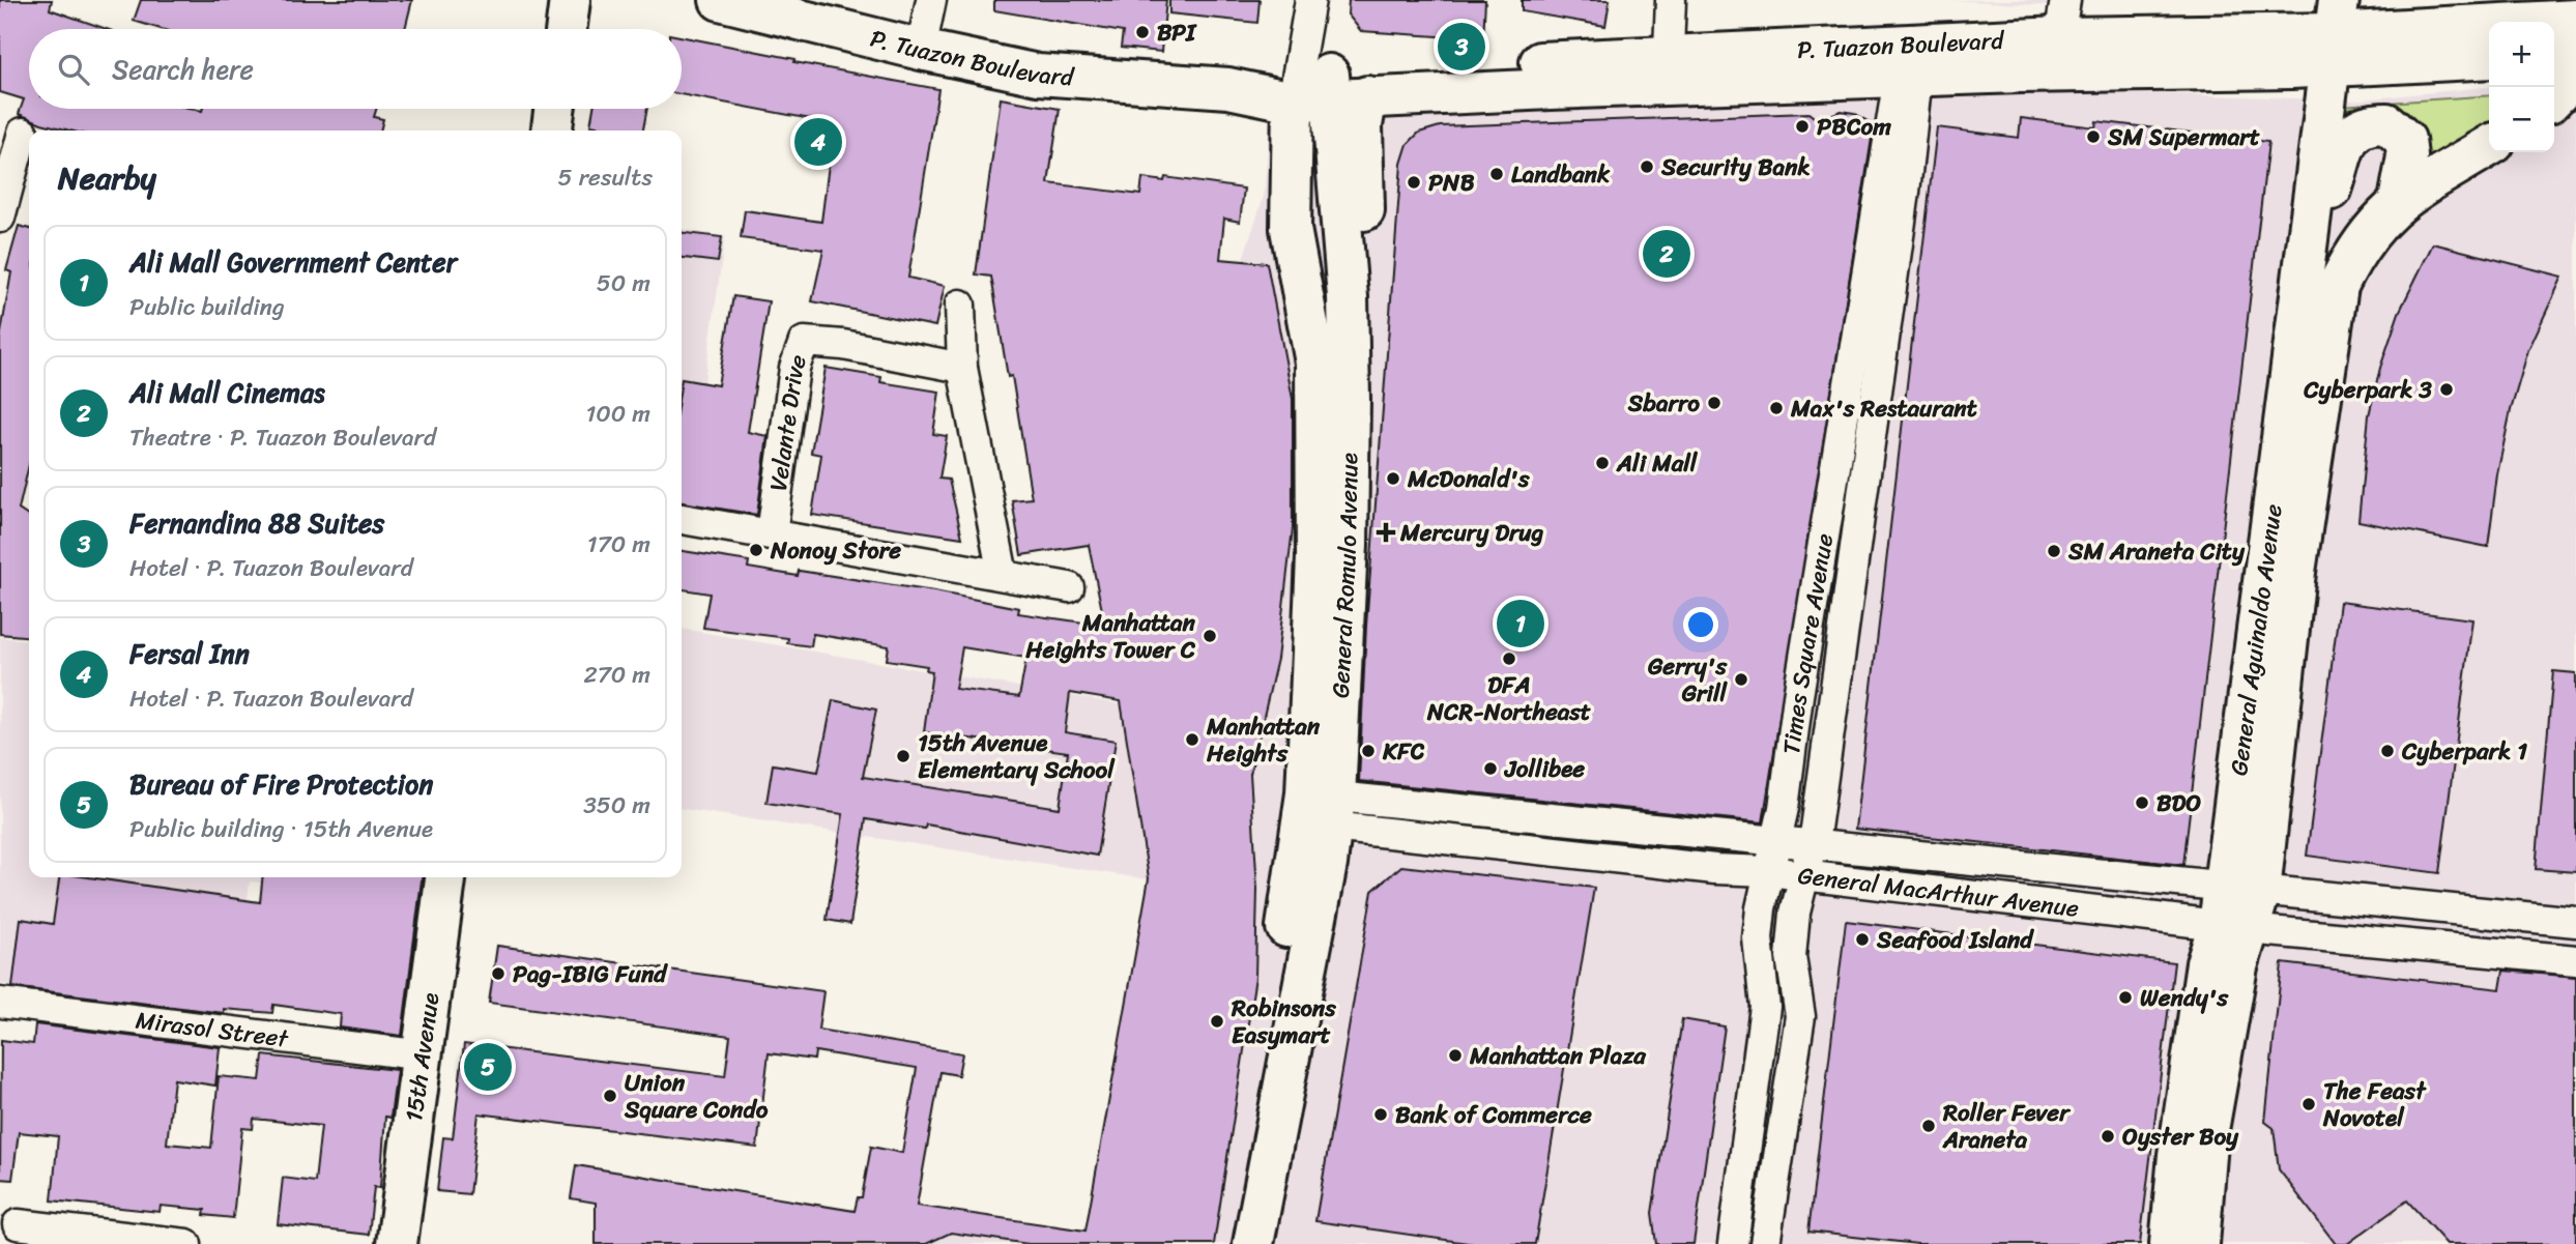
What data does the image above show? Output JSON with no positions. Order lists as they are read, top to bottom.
{
  "streets": {
    "street": [
      "P. Tuazon Boulevard",
      "Velante Drive",
      "General Romulo Avenue",
      "General Aguinaldo Avenue",
      "Times Square Avenue",
      "General MacArthur Avenue",
      "Mirasol Street",
      "15th Avenue"
    ]
  },
  "crossings": [
    ["P. Tuazon Boulevard", "General Romulo Avenue"],
    ["P. Tuazon Boulevard", "General Aguinaldo Avenue"],
    ["P. Tuazon Boulevard", "Times Square Avenue"],
    ["General Romulo Avenue", "General MacArthur Avenue"],
    ["General Aguinaldo Avenue", "General MacArthur Avenue"],
    ["Times Square Avenue", "General MacArthur Avenue"],
    ["Mirasol Street", "15th Avenue"]
  ],
  "places": {
    "other": [
      "BPI",
      "PBCom",
      "SM Supermart",
      "Security Bank",
      "Landbank",
      "PNB",
      "Cyberpark 3",
      "Sbarro",
      "Max's Restaurant",
      "Ali Mall",
      "McDonald's",
      "Nonoy Store",
      "SM Araneta City",
      "Manhattan Heights Tower C",
      "DFA NCR-Northeast",
      "Gerry's Grill",
      "Manhattan Heights",
      "KFC",
      "Cyberpark 1",
      "15th Avenue Elementary School",
      "Jollibee",
      "BDO",
      "Seafood Island",
      "Pag-IBIG Fund",
      "Wendy's",
      "Robinsons Easymart",
      "Manhattan Plaza",
      "Union Square Condo",
      "The Feast Novotel",
      "Bank of Commerce",
      "Roller Fever Araneta",
      "Oyster Boy"
    ],
    "health": ["Mercury Drug"]
  },
  "page": {
    "pins": [
      "3",
      "4",
      "2",
      "1",
      "5"
    ],
    "map_buttons": ["+", "−"],
    "search": "Search here",
    "heading": ["Nearby", "5 results"],
    "list": [
      {
        "mark": "1",
        "name": "Ali Mall Government Center",
        "note": "Public building",
        "value": "50 m"
      },
      {
        "mark": "2",
        "name": "Ali Mall Cinemas",
        "note": "Theatre · P. Tuazon Boulevard",
        "value": "100 m"
      },
      {
        "mark": "3",
        "name": "Fernandina 88 Suites",
        "note": "Hotel · P. Tuazon Boulevard",
        "value": "170 m"
      },
      {
        "mark": "4",
        "name": "Fersal Inn",
        "note": "Hotel · P. Tuazon Boulevard",
        "value": "270 m"
      },
      {
        "mark": "5",
        "name": "Bureau of Fire Protection",
        "note": "Public building · 15th Avenue",
        "value": "350 m"
      }
    ]
  }
}
